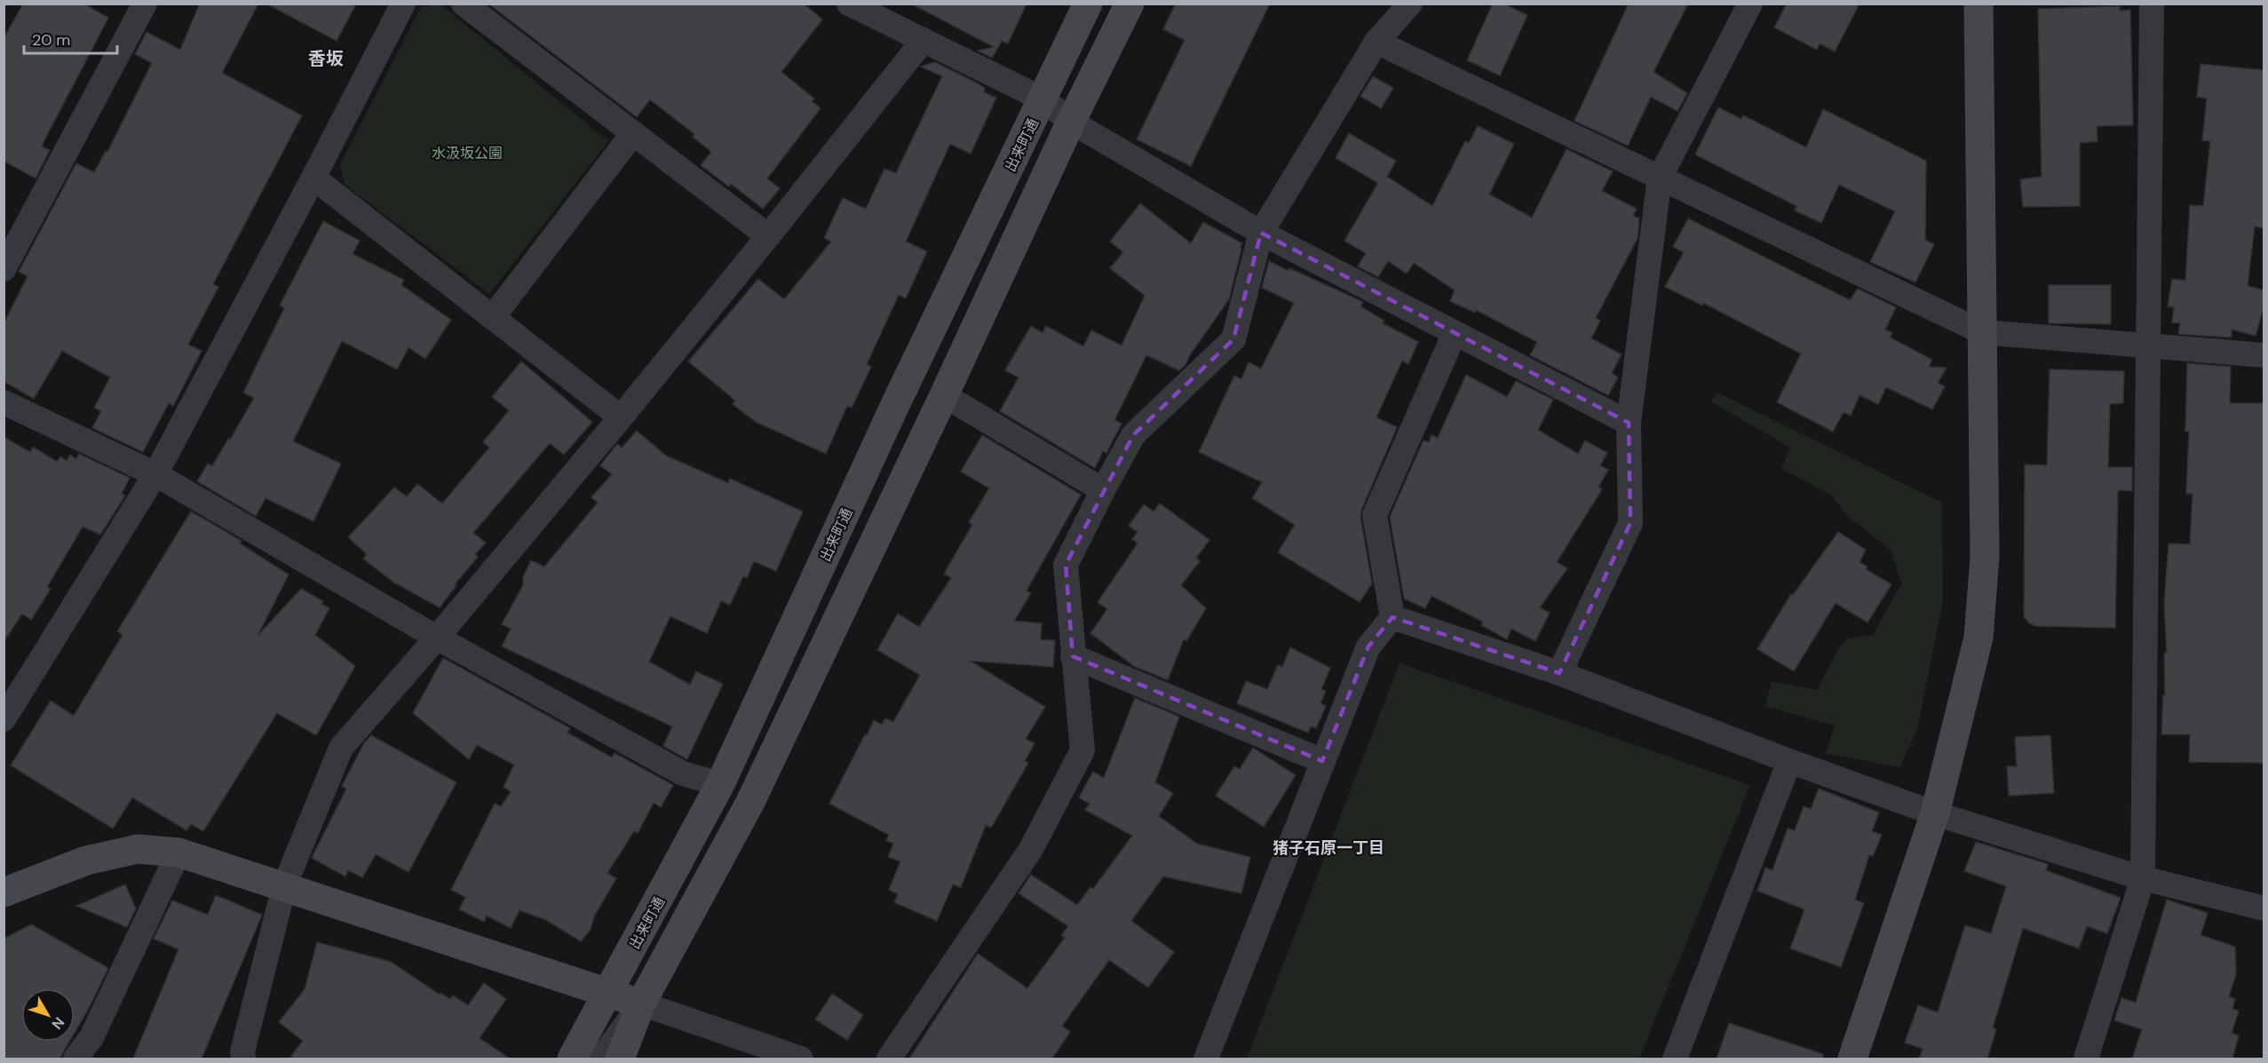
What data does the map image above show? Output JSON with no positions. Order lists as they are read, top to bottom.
{
  "streets": {
    "main road": ["出来町通"]
  },
  "districts": ["香坂", "猪子石原一丁目"],
  "parks": ["水汲坂公園"],
  "scale_bar": "20 m",
  "north": "bottom right"
}
